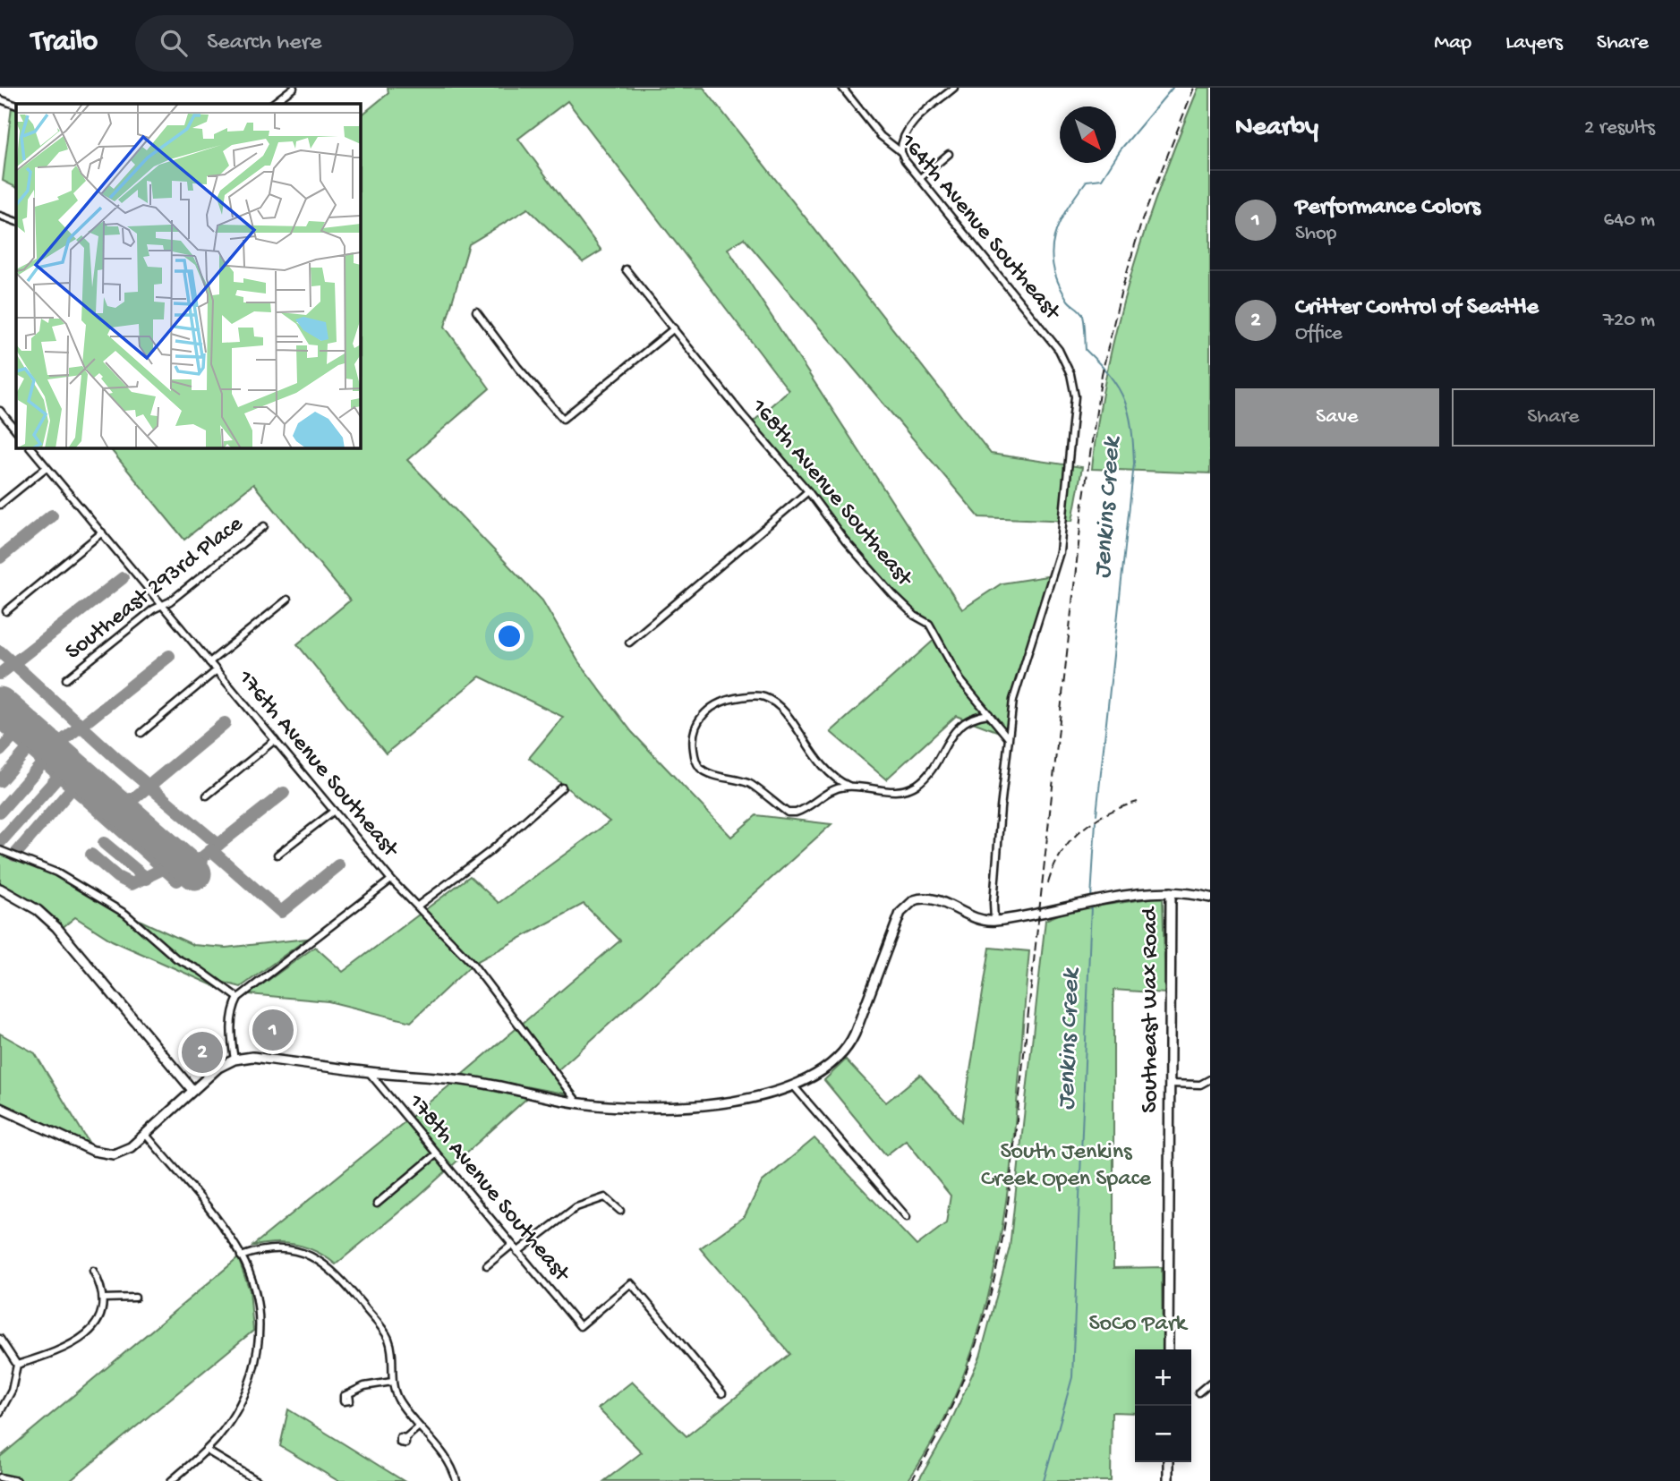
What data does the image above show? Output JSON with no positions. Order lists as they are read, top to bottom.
{
  "streets": {
    "street": [
      "164th Avenue Southeast",
      "168th Avenue Southeast",
      "Southeast 293rd Place",
      "176th Avenue Southeast",
      "Southeast Wax Road",
      "178th Avenue Southeast"
    ]
  },
  "crossings": [
    ["164th Avenue Southeast", "168th Avenue Southeast"],
    ["Southeast 293rd Place", "176th Avenue Southeast"]
  ],
  "water": ["Jenkins Creek"],
  "parks": ["South Jenkins Creek Open Space", "SoCo Park"],
  "north": "bottom right",
  "page": {
    "header": "Trailo",
    "search": "Search here",
    "nav": ["Map", "Layers", "Share"],
    "heading": ["Nearby", "2 results"],
    "list": [
      {
        "mark": "1",
        "name": "Performance Colors",
        "note": "Shop",
        "value": "640 m"
      },
      {
        "mark": "2",
        "name": "Critter Control of Seattle",
        "note": "Office",
        "value": "720 m"
      }
    ],
    "buttons": ["Save", "Share"],
    "pins": ["1", "2"],
    "map_buttons": ["+", "−"]
  }
}
